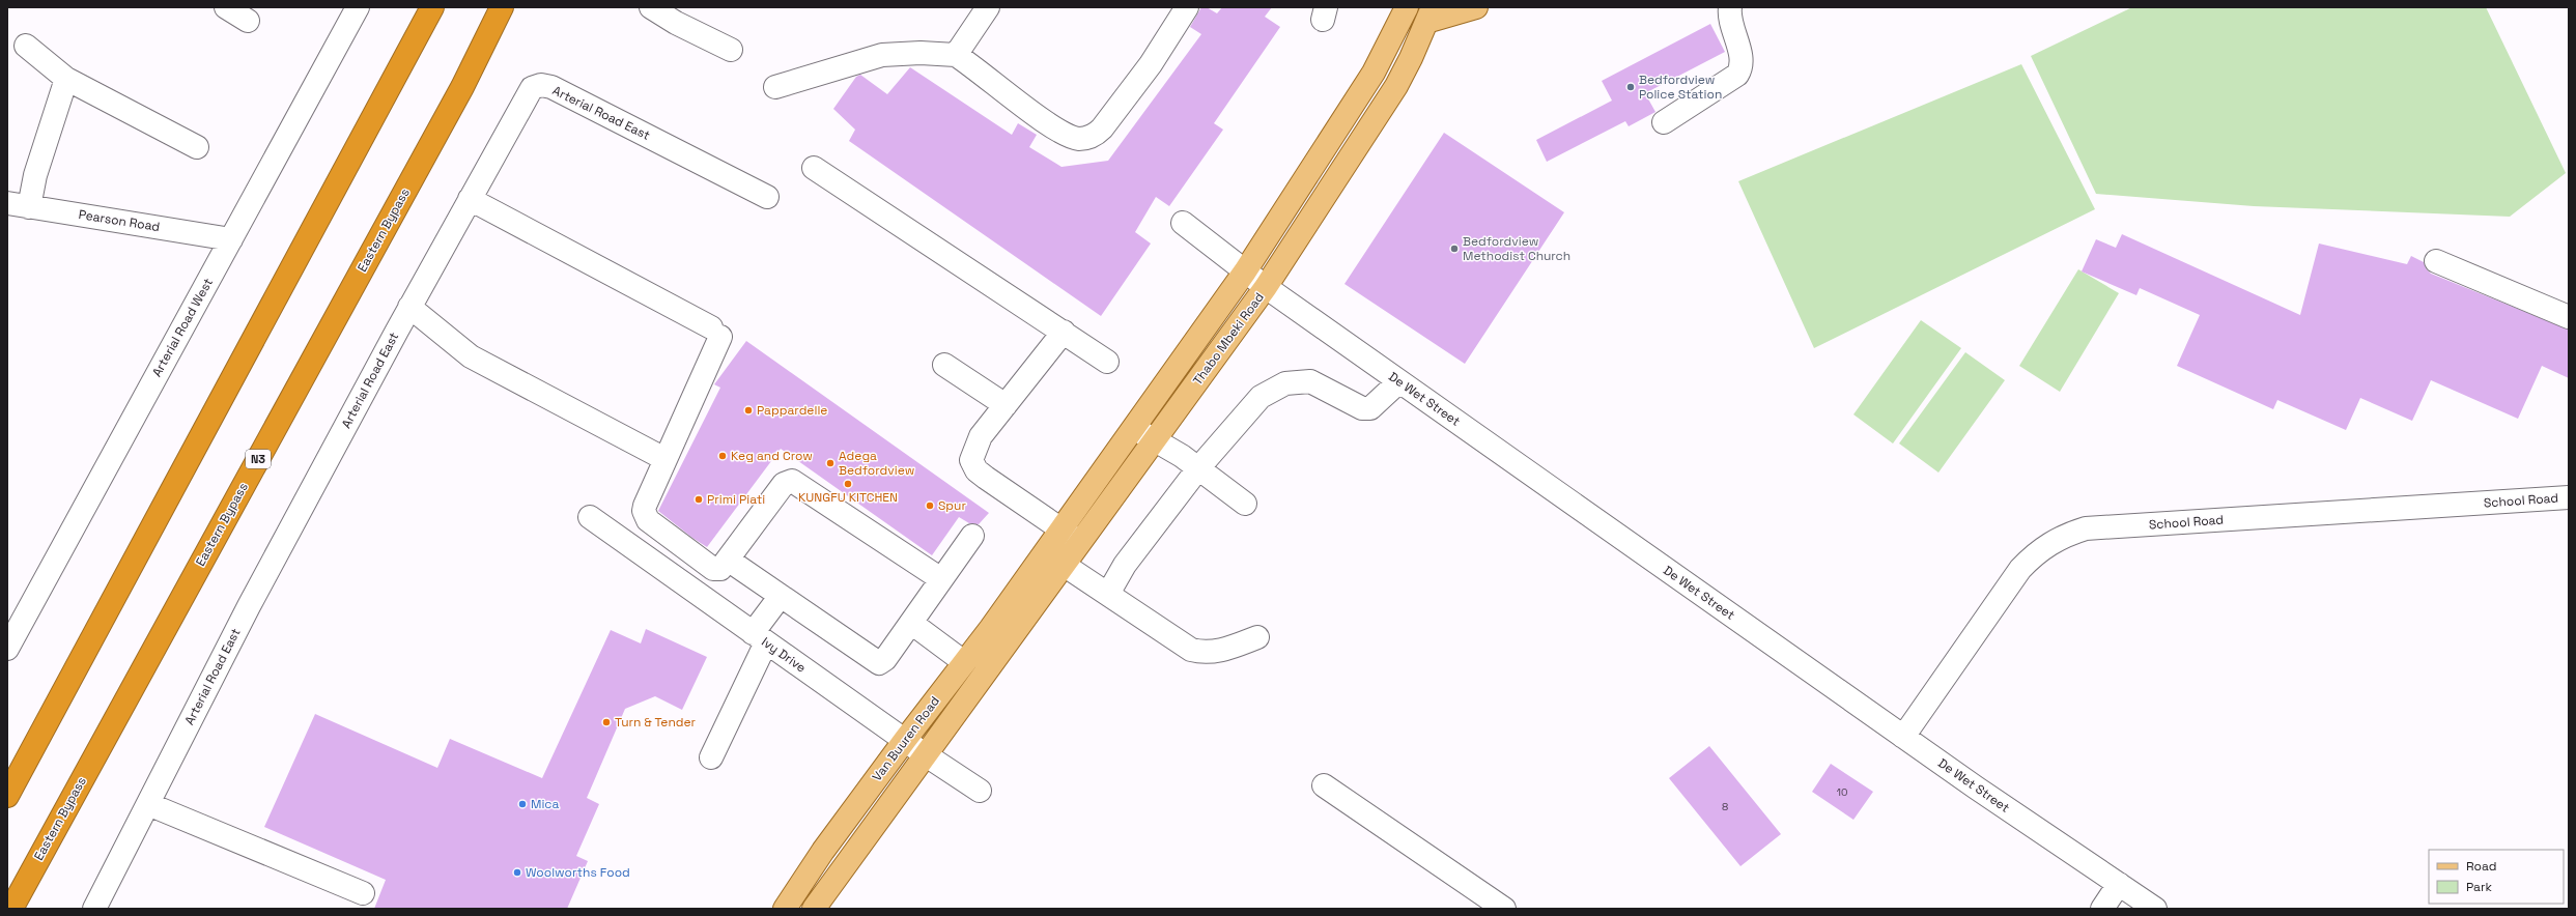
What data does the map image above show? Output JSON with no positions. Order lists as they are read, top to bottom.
{
  "streets": {
    "highway": ["Eastern Bypass", "N3"],
    "main road": ["Thabo Mbeki Road", "Van Buuren Road"],
    "street": [
      "Arterial Road East",
      "Pearson Road",
      "Arterial Road West",
      "De Wet Street",
      "School Road",
      "Ivy Drive"
    ]
  },
  "crossings": [
    ["Pearson Road", "Arterial Road West"],
    ["Thabo Mbeki Road", "De Wet Street"],
    ["Thabo Mbeki Road", "Van Buuren Road"],
    ["De Wet Street", "School Road"],
    ["Ivy Drive", "Van Buuren Road"]
  ],
  "places": [
    "Bedfordview Police Station",
    "Bedfordview Methodist Church",
    "Pappardelle",
    "Keg and Crow",
    "Adega Bedfordview",
    "KUNGFU KITCHEN",
    "Primi Piati",
    "Spur",
    "Turn & Tender",
    "Mica",
    "Woolworths Food"
  ],
  "house_numbers": ["10", "8"],
  "legend": ["Road", "Park"]
}
